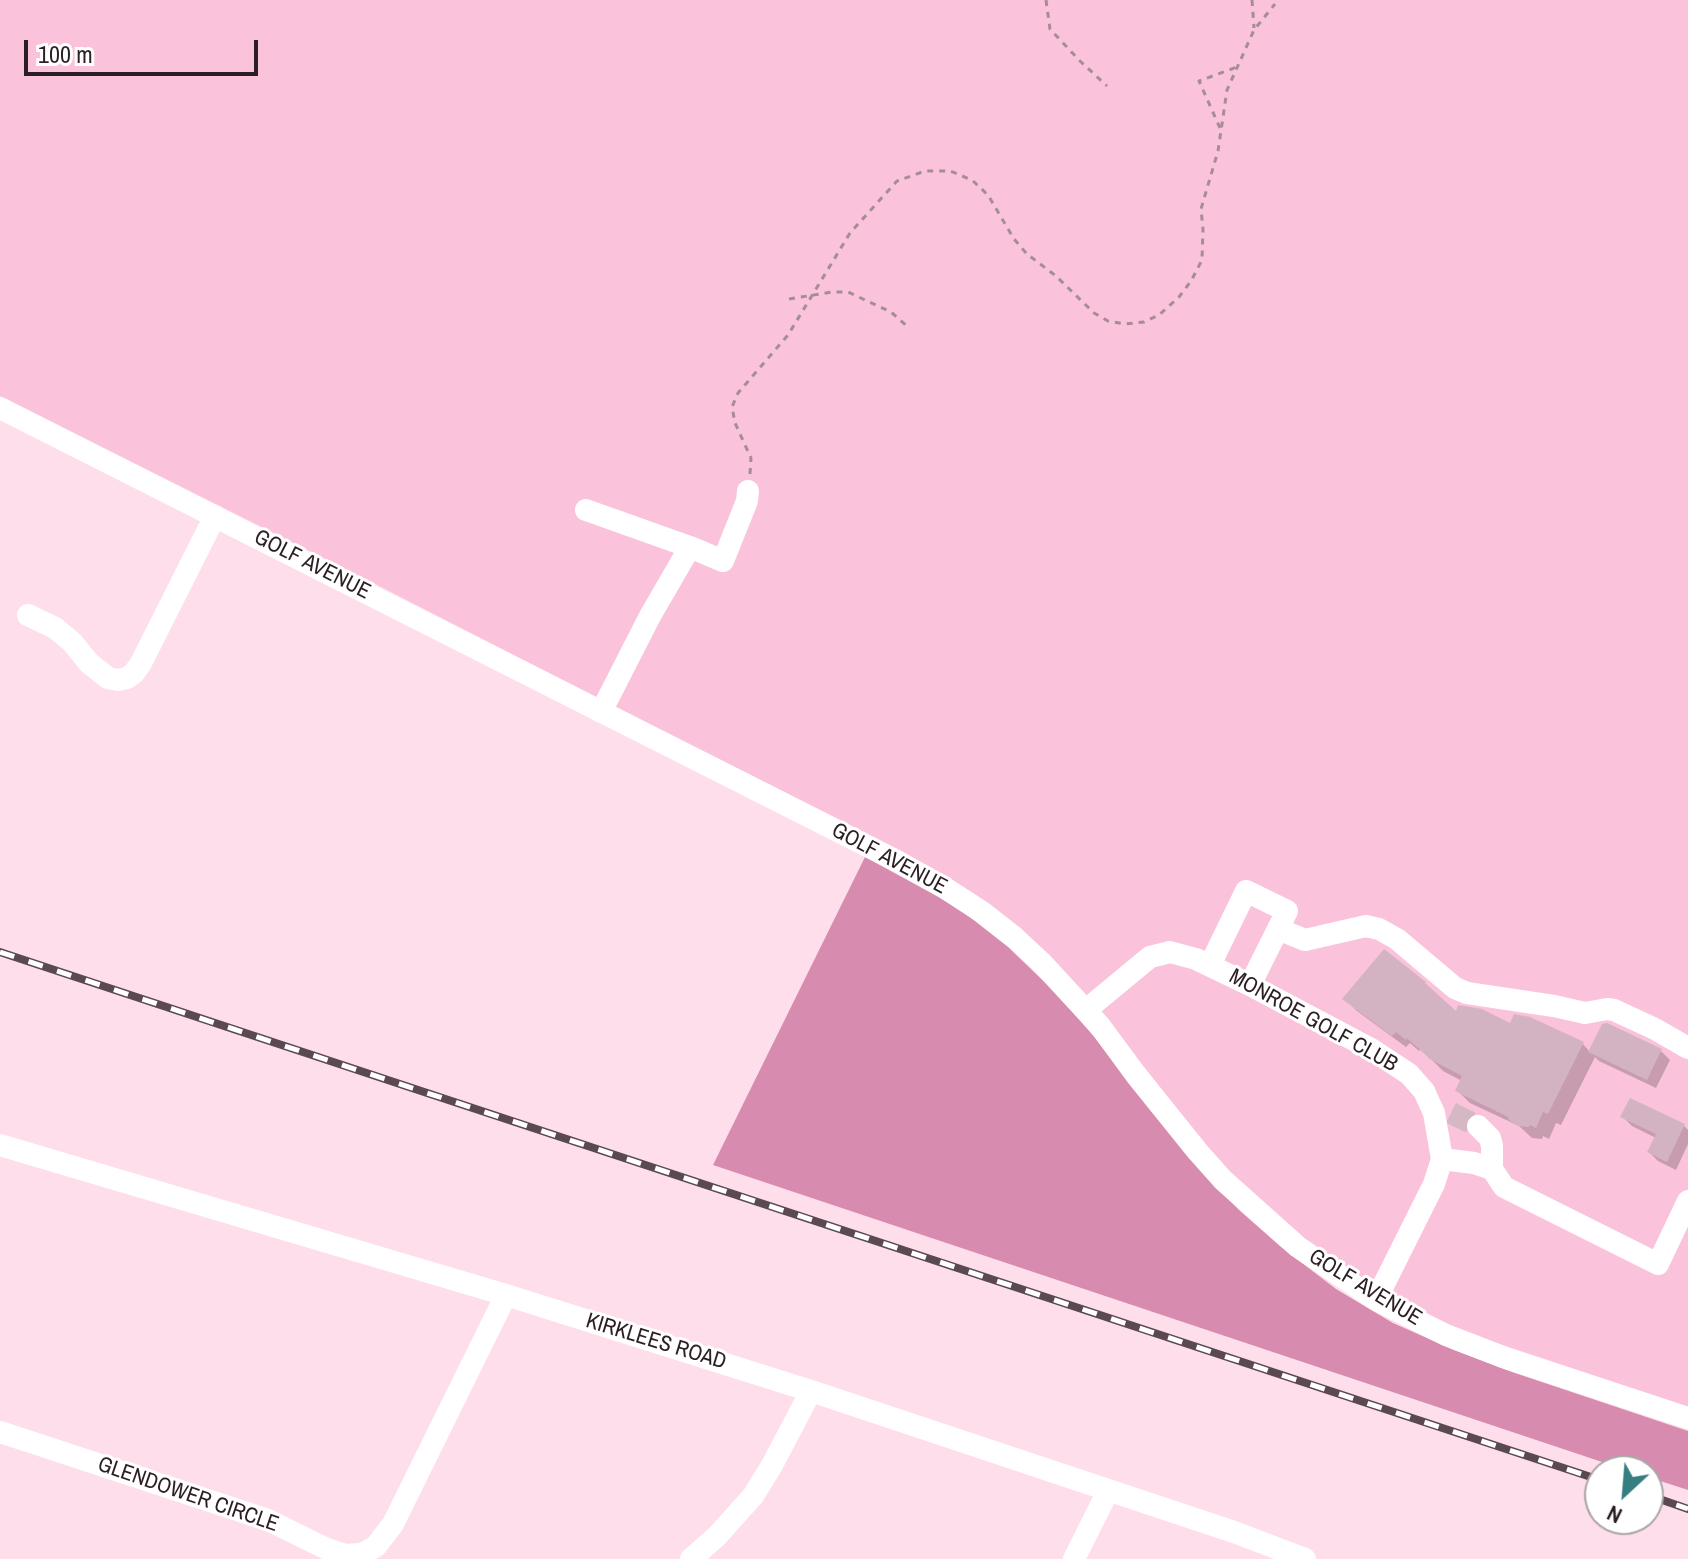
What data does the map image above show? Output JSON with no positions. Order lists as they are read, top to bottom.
{
  "streets": {
    "street": [
      "GOLF AVENUE",
      "MONROE GOLF CLUB",
      "KIRKLEES ROAD",
      "GLENDOWER CIRCLE"
    ]
  },
  "crossings": [
    ["GOLF AVENUE", "MONROE GOLF CLUB"],
    ["KIRKLEES ROAD", "GLENDOWER CIRCLE"]
  ],
  "scale_bar": "100 m",
  "north": "bottom left"
}
